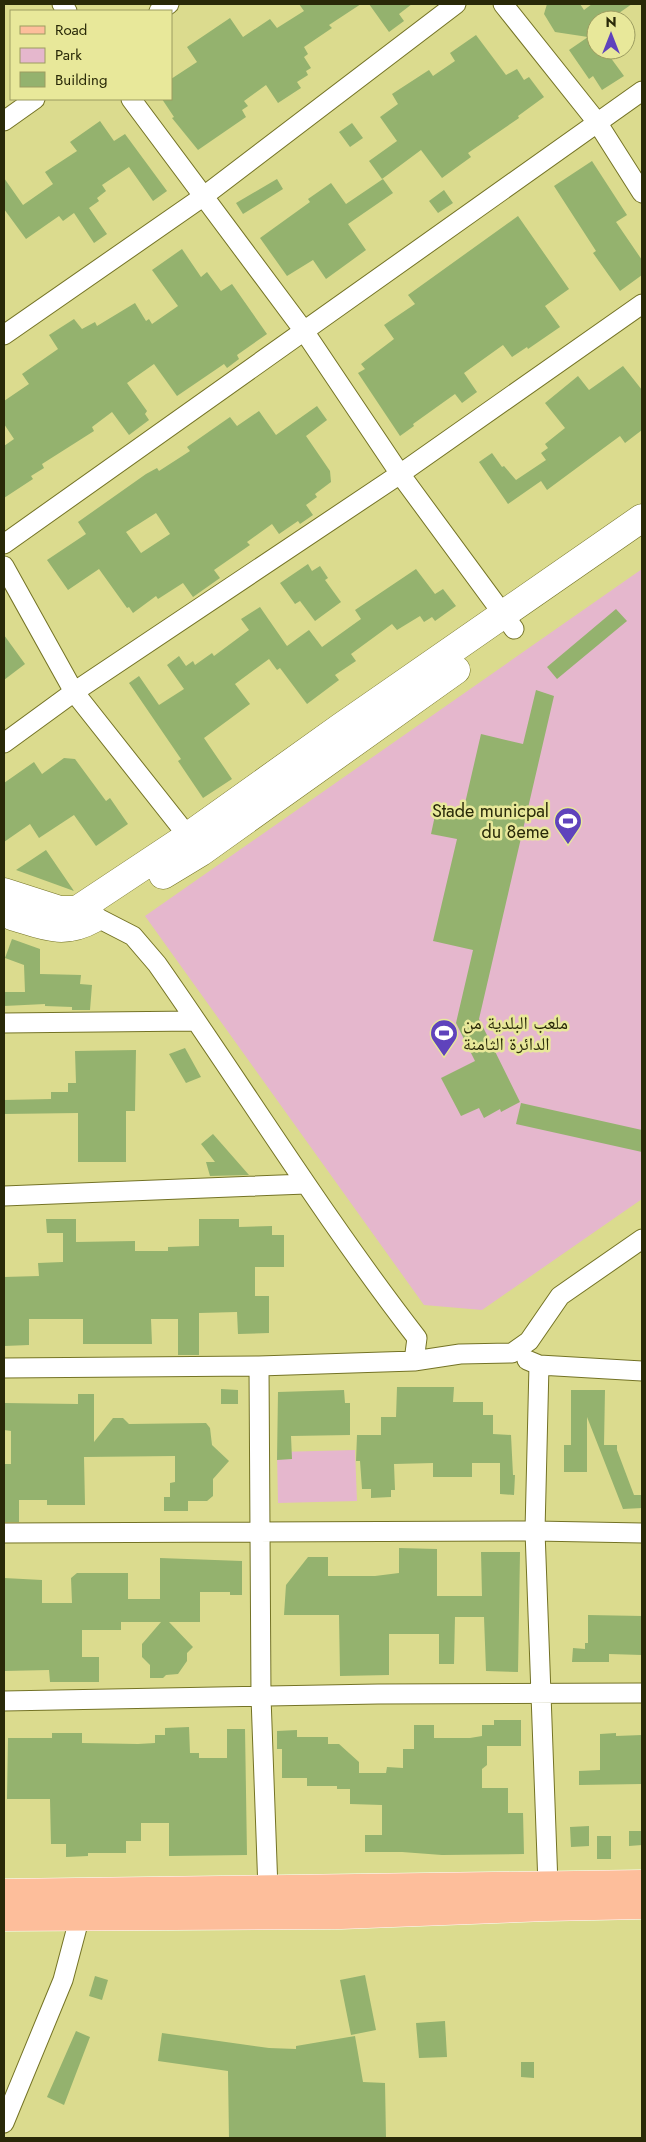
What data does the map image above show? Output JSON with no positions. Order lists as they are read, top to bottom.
{
  "places": {
    "sports": ["Stade municpal du 8eme", "ملعب البلدية من الدائرة الثامنة"]
  },
  "legend": ["Road", "Park", "Building"],
  "north": "top"
}
